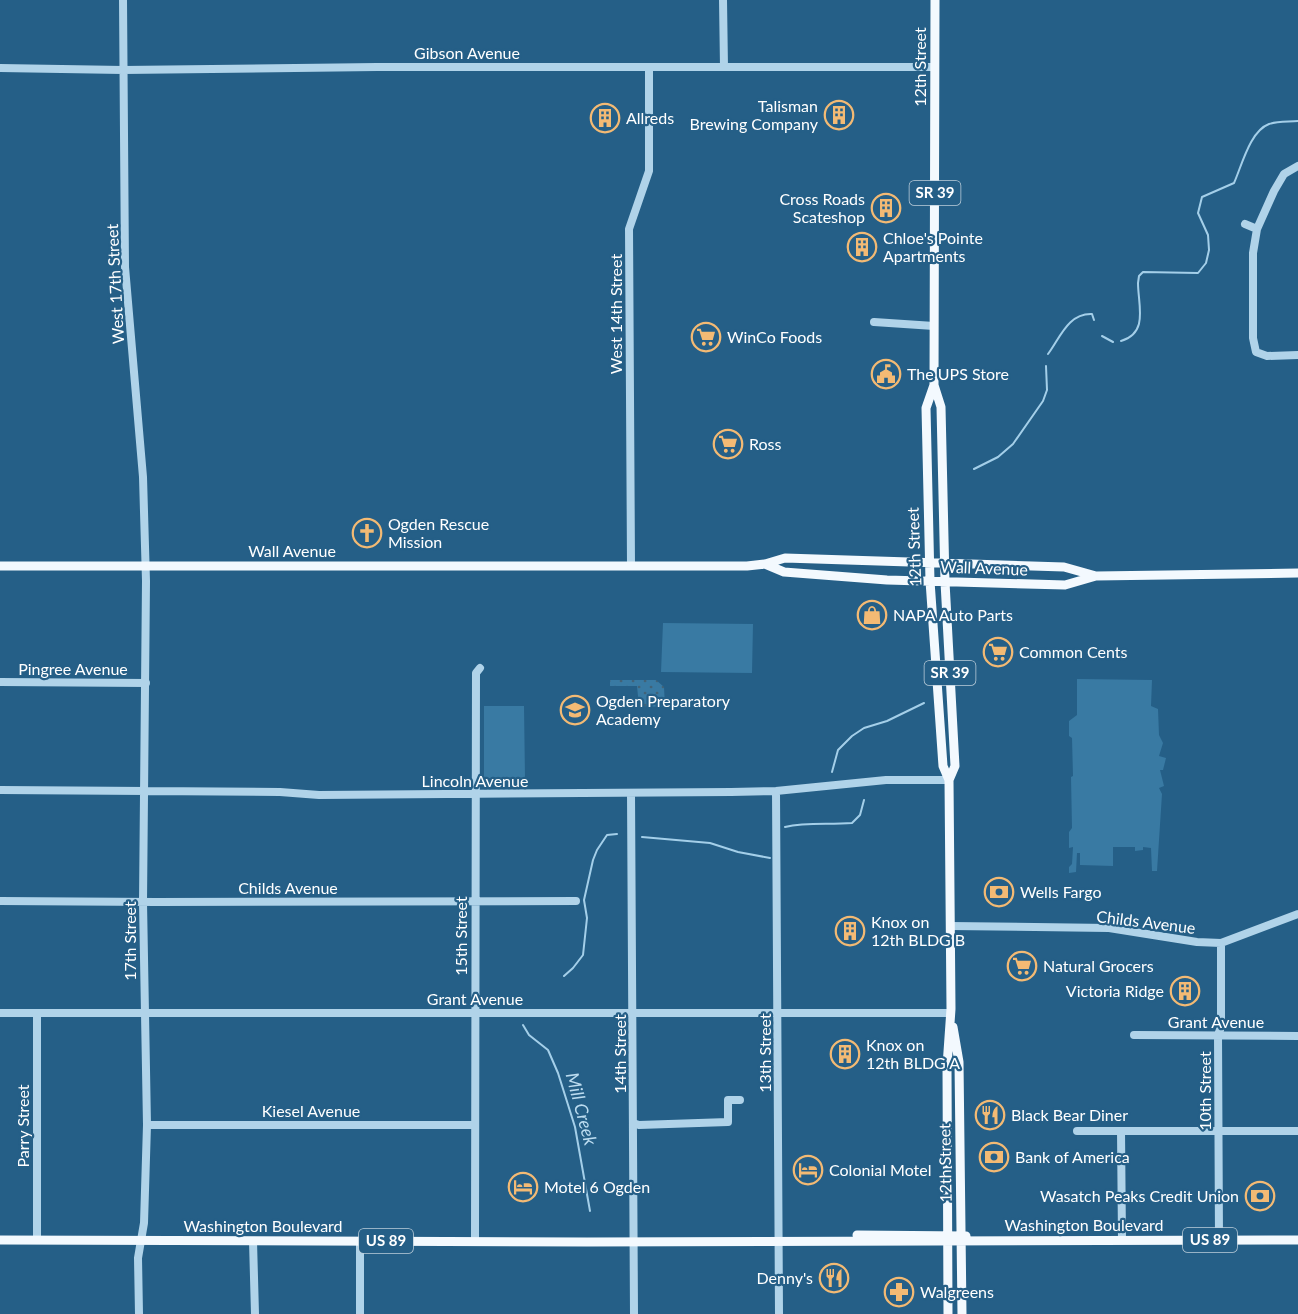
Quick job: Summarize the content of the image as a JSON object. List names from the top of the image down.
{
  "streets": {
    "main road": [
      "12th Street",
      "SR 39",
      "Wall Avenue",
      "Washington Boulevard",
      "US 89"
    ],
    "street": [
      "Gibson Avenue",
      "West 17th Street",
      "West 14th Street",
      "Pingree Avenue",
      "Lincoln Avenue",
      "Childs Avenue",
      "15th Street",
      "17th Street",
      "Grant Avenue",
      "13th Street",
      "14th Street",
      "10th Street",
      "Kiesel Avenue",
      "Parry Street"
    ]
  },
  "crossings": [
    ["Gibson Avenue", "12th Street"],
    ["Gibson Avenue", "West 17th Street"],
    ["Gibson Avenue", "West 14th Street"],
    ["12th Street", "Wall Avenue"],
    ["12th Street", "Lincoln Avenue"],
    ["12th Street", "Childs Avenue"],
    ["12th Street", "Grant Avenue"],
    ["12th Street", "Washington Boulevard"],
    ["West 17th Street", "Wall Avenue"],
    ["West 17th Street", "17th Street"],
    ["West 14th Street", "Wall Avenue"],
    ["Wall Avenue", "17th Street"],
    ["Pingree Avenue", "17th Street"],
    ["Lincoln Avenue", "15th Street"],
    ["Lincoln Avenue", "17th Street"],
    ["Lincoln Avenue", "13th Street"],
    ["Lincoln Avenue", "14th Street"],
    ["Childs Avenue", "15th Street"],
    ["Childs Avenue", "17th Street"],
    ["Childs Avenue", "10th Street"],
    ["15th Street", "Grant Avenue"],
    ["15th Street", "Kiesel Avenue"],
    ["15th Street", "Washington Boulevard"],
    ["17th Street", "Grant Avenue"],
    ["17th Street", "Kiesel Avenue"],
    ["17th Street", "Washington Boulevard"],
    ["Grant Avenue", "13th Street"],
    ["Grant Avenue", "14th Street"],
    ["Grant Avenue", "10th Street"],
    ["Grant Avenue", "Parry Street"],
    ["13th Street", "Washington Boulevard"],
    ["14th Street", "Washington Boulevard"],
    ["10th Street", "Washington Boulevard"],
    ["Parry Street", "Washington Boulevard"]
  ],
  "water": ["Mill Creek"],
  "places": {
    "building": [
      "Talisman Brewing Company",
      "Allreds",
      "Cross Roads Scateshop",
      "Chloe's Pointe Apartments",
      "Knox on 12th BLDG B",
      "Victoria Ridge",
      "Knox on 12th BLDG A"
    ],
    "supermarket": [
      "WinCo Foods",
      "Ross",
      "Common Cents",
      "Natural Grocers"
    ],
    "public building": ["The UPS Store"],
    "church": ["Ogden Rescue Mission"],
    "shop": ["NAPA Auto Parts"],
    "school or university": ["Ogden Preparatory Academy"],
    "bank": ["Wells Fargo", "Bank of America", "Wasatch Peaks Credit Union"],
    "restaurant": ["Black Bear Diner", "Denny's"],
    "hotel": ["Colonial Motel", "Motel 6 Ogden"],
    "pharmacy": ["Walgreens"]
  }
}
